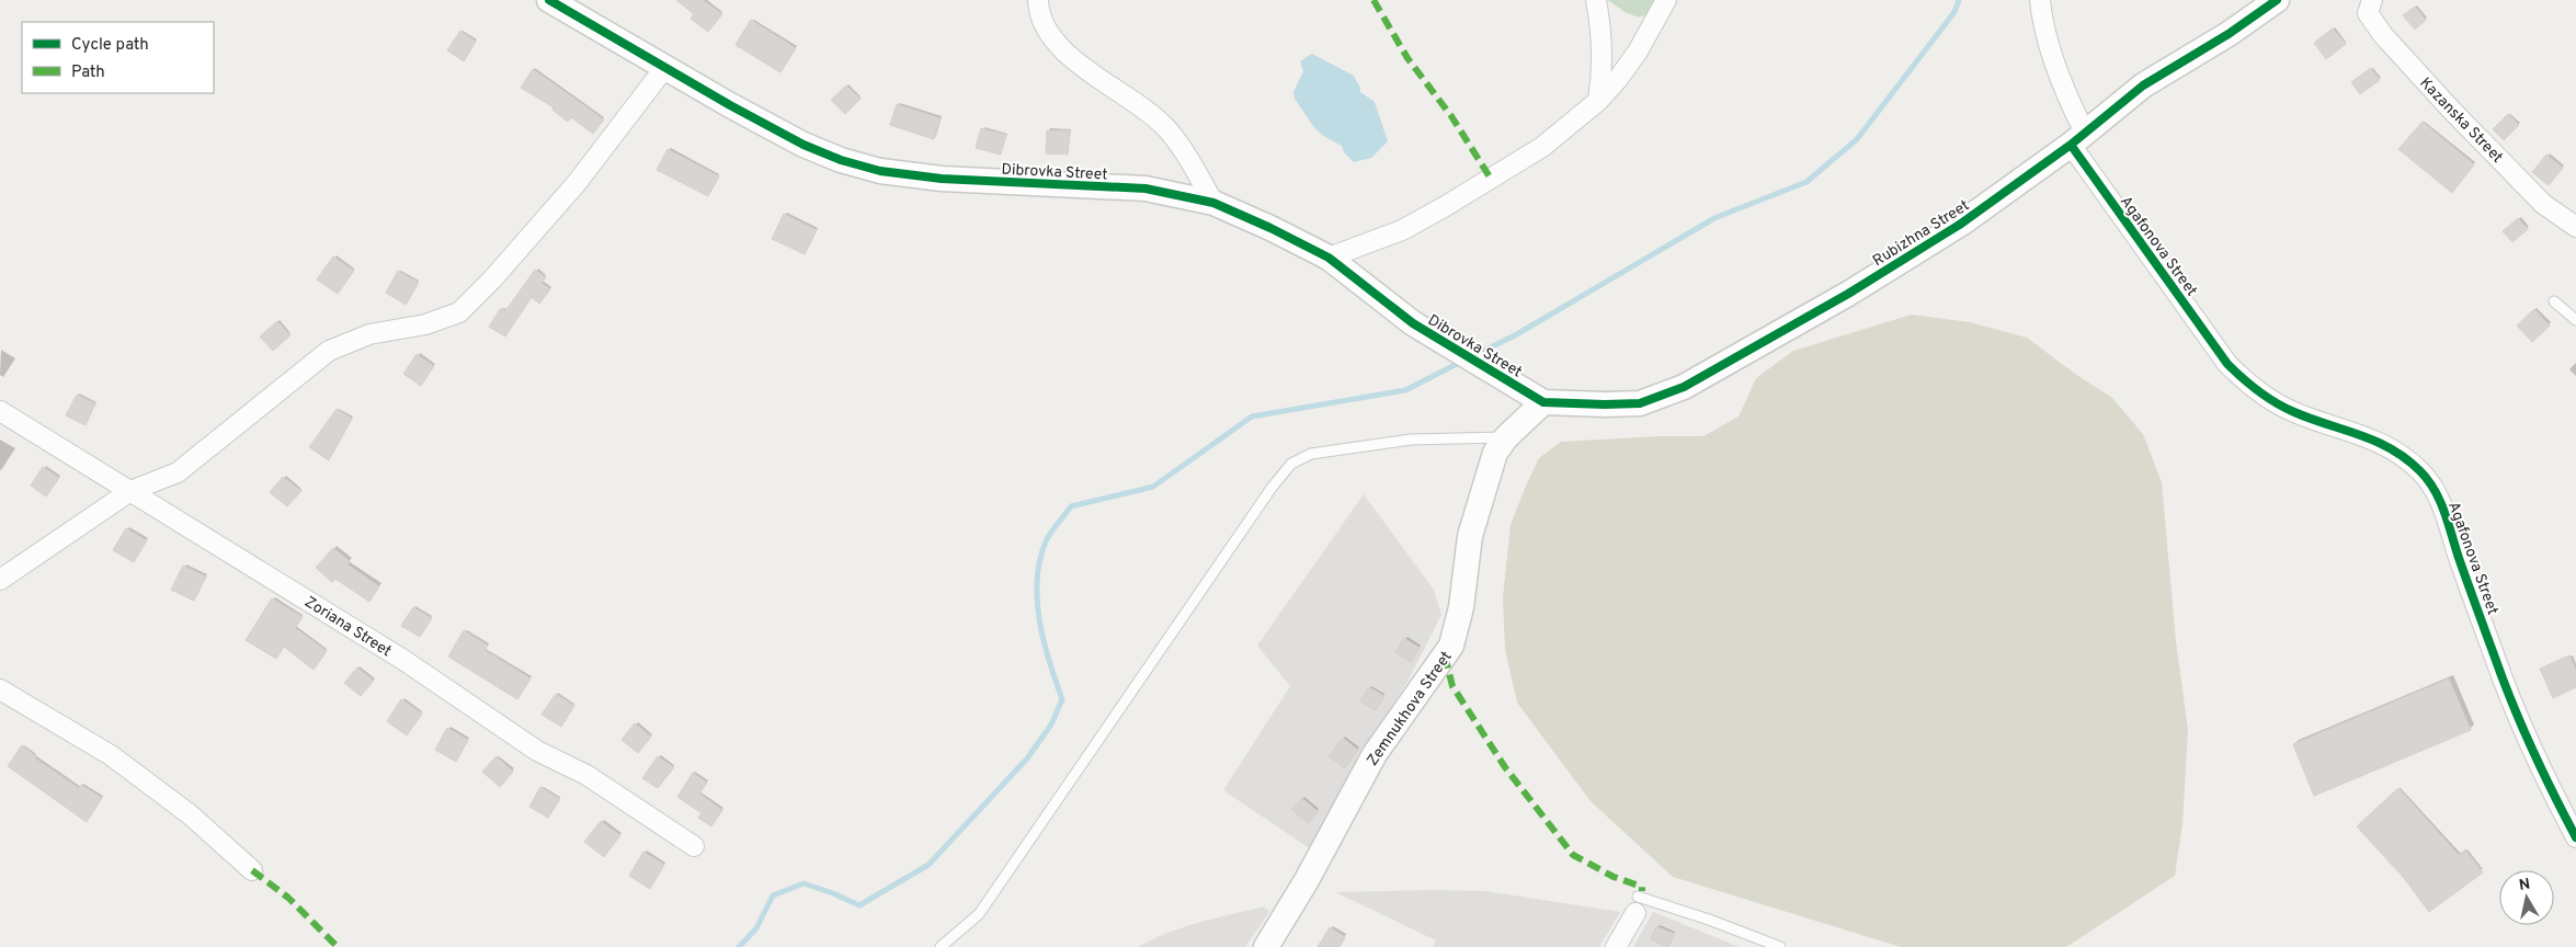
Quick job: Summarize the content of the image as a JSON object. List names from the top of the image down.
{
  "streets": {
    "street": [
      "Kazanska Street",
      "Dibrovka Street",
      "Rubizhna Street",
      "Agafonova Street",
      "Zoriana Street",
      "Zemnukhova Street"
    ]
  },
  "crossings": [
    ["Dibrovka Street", "Rubizhna Street"],
    ["Dibrovka Street", "Zemnukhova Street"],
    ["Rubizhna Street", "Agafonova Street"],
    ["Rubizhna Street", "Zemnukhova Street"]
  ],
  "legend": ["Cycle path", "Path"],
  "north": "top"
}
